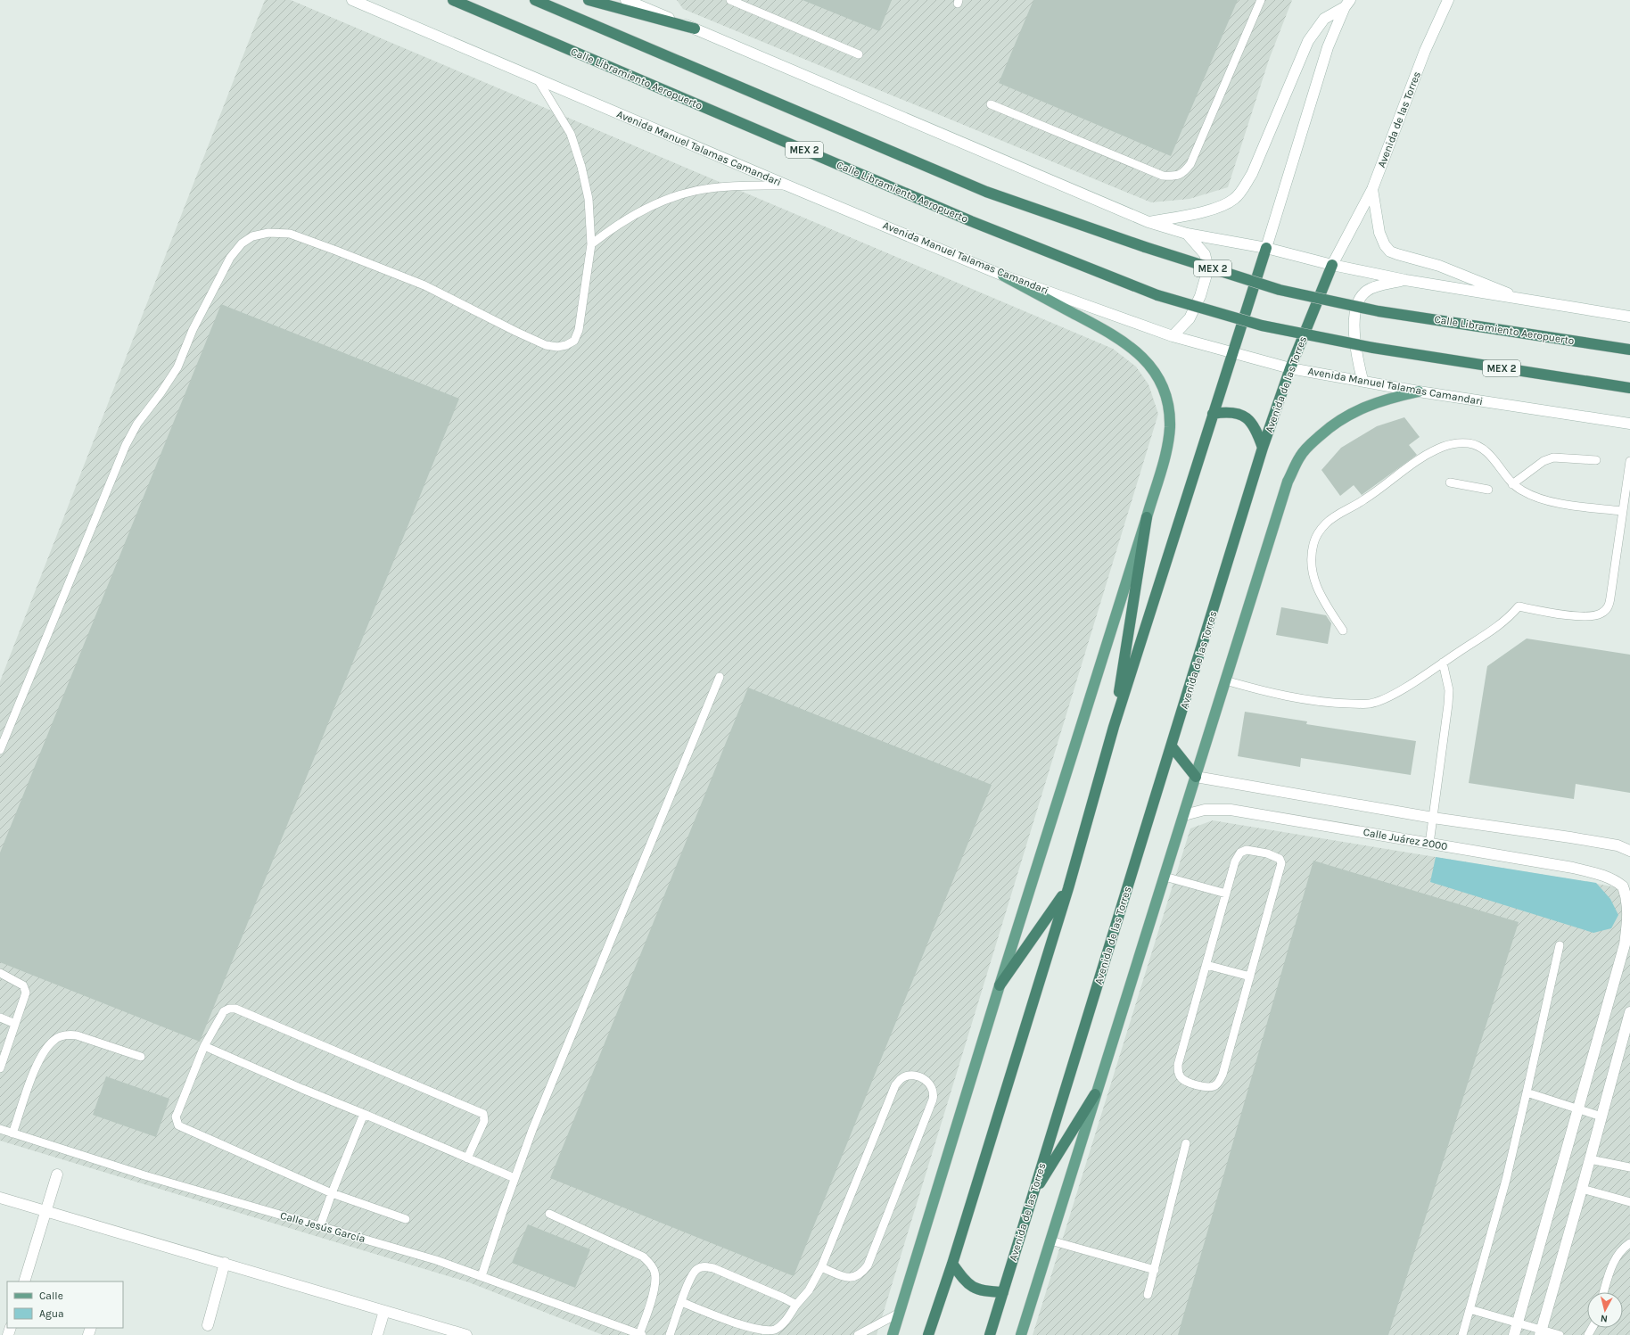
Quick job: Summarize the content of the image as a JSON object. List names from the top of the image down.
{
  "streets": {
    "highway": ["Calle Libramiento Aeropuerto", "Avenida de las Torres", "MEX 2"],
    "main road": ["Avenida Manuel Talamas Camandari", "Calle Juárez 2000"],
    "lane": ["Calle Jesús García"]
  },
  "crossings": [
    ["Avenida de las Torres", "Avenida Manuel Talamas Camandari"]
  ],
  "legend": ["Calle", "Agua"],
  "north": "bottom"
}
